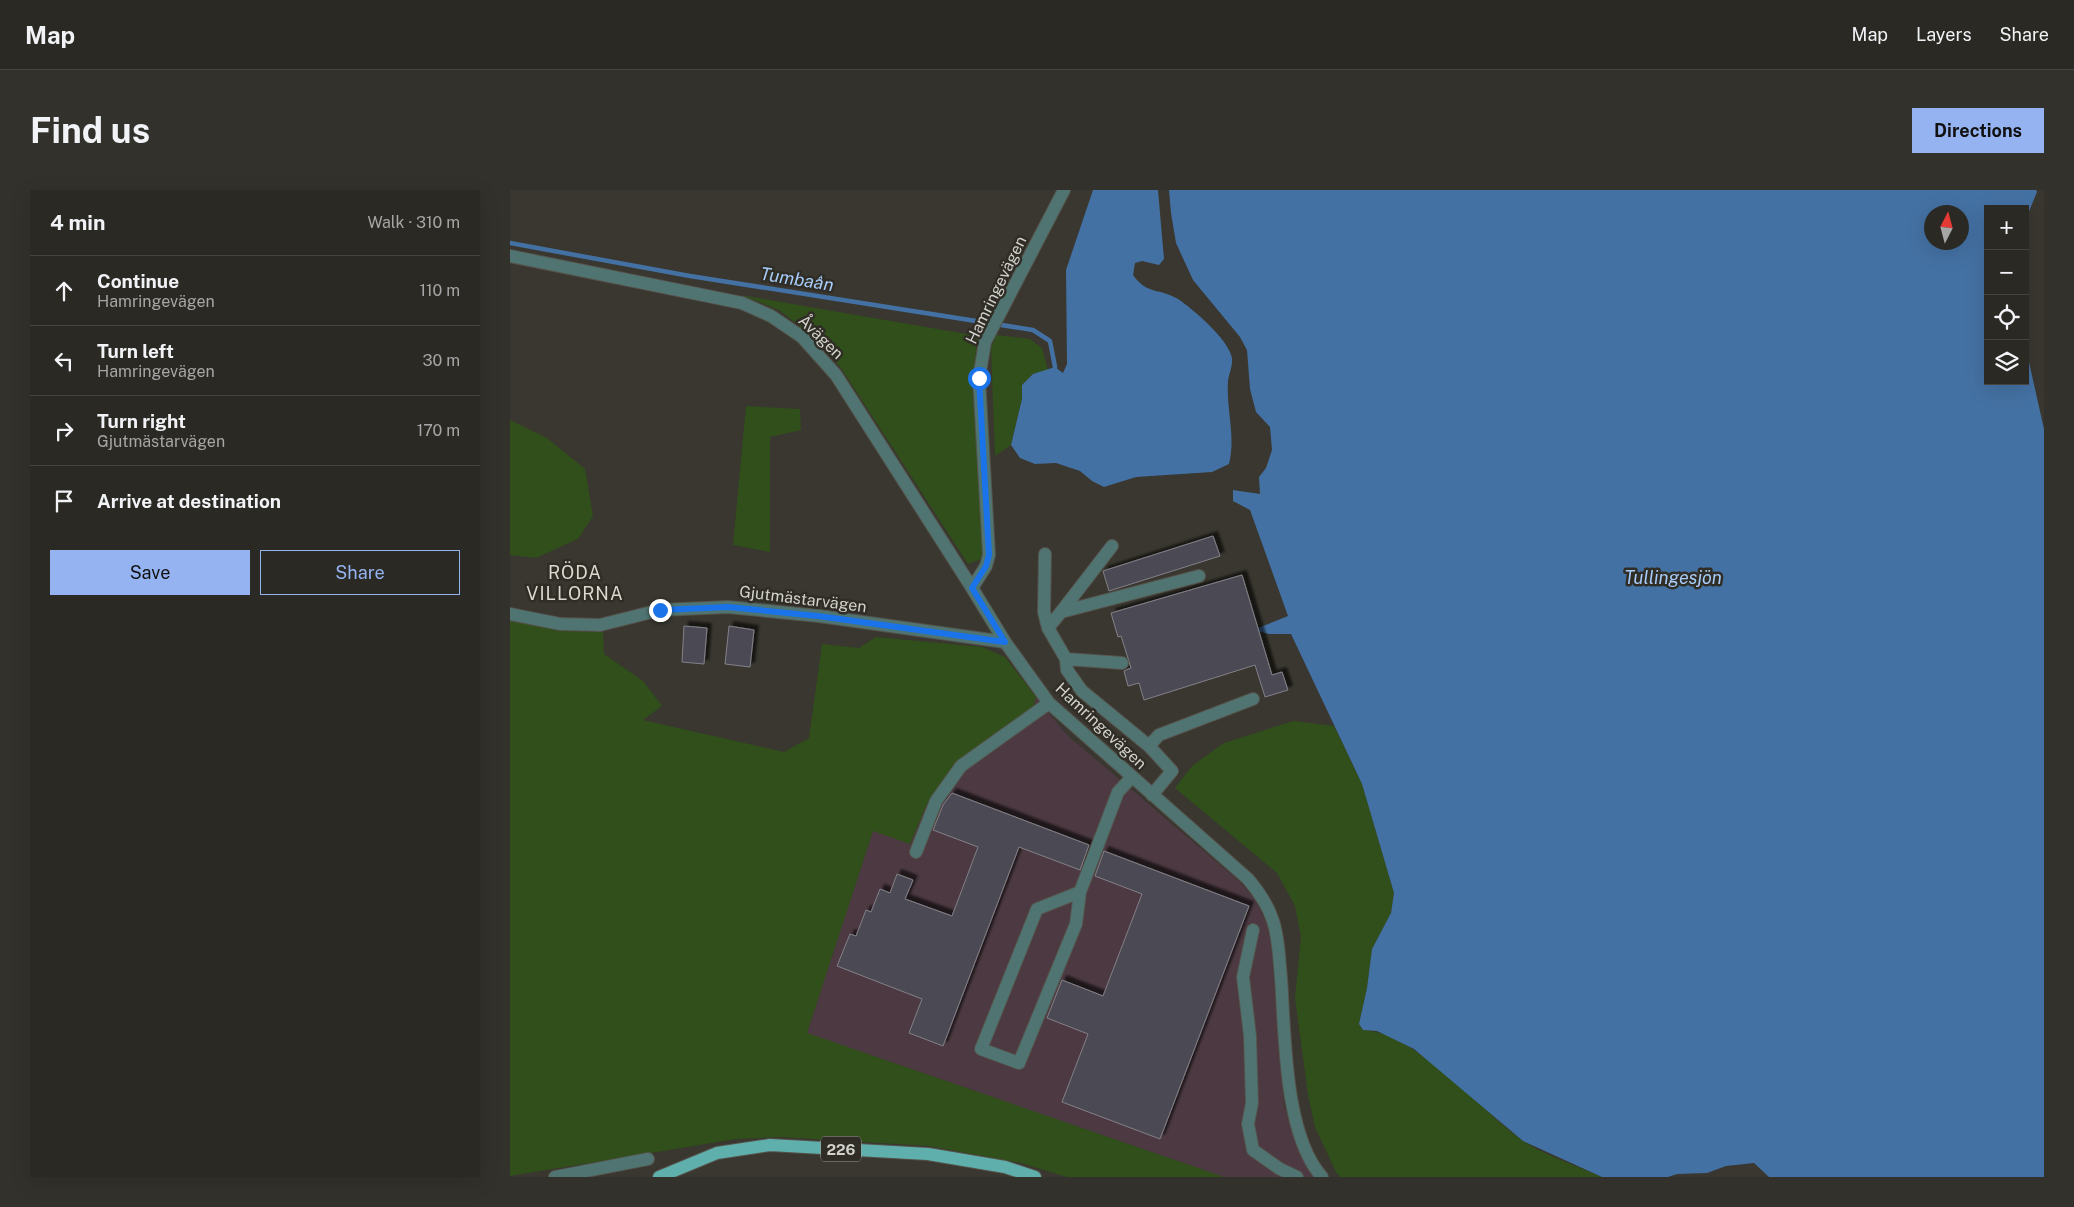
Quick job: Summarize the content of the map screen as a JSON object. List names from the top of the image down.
{
  "streets": {
    "main road": ["226"],
    "street": ["Hamringevägen", "Åvägen", "Gjutmästarvägen"]
  },
  "crossings": [
    ["Hamringevägen", "Åvägen"],
    ["Hamringevägen", "Gjutmästarvägen"]
  ],
  "districts": ["RÖDA VILLORNA"],
  "water": ["Tumbaån", "Tullingesjön"],
  "north": "top",
  "page": {
    "header": "Map",
    "nav": ["Map", "Layers", "Share"],
    "buttons": [
      "Directions",
      ["Save", "Share"]
    ],
    "title": "Find us",
    "heading": ["4 min", "Walk · 310 m"],
    "map_buttons": ["+", "−"],
    "list": [
      ["Continue", "Hamringevägen", "110 m"],
      ["Turn left", "Hamringevägen", "30 m"],
      ["Turn right", "Gjutmästarvägen", "170 m"],
      "Arrive at destination"
    ]
  }
}
